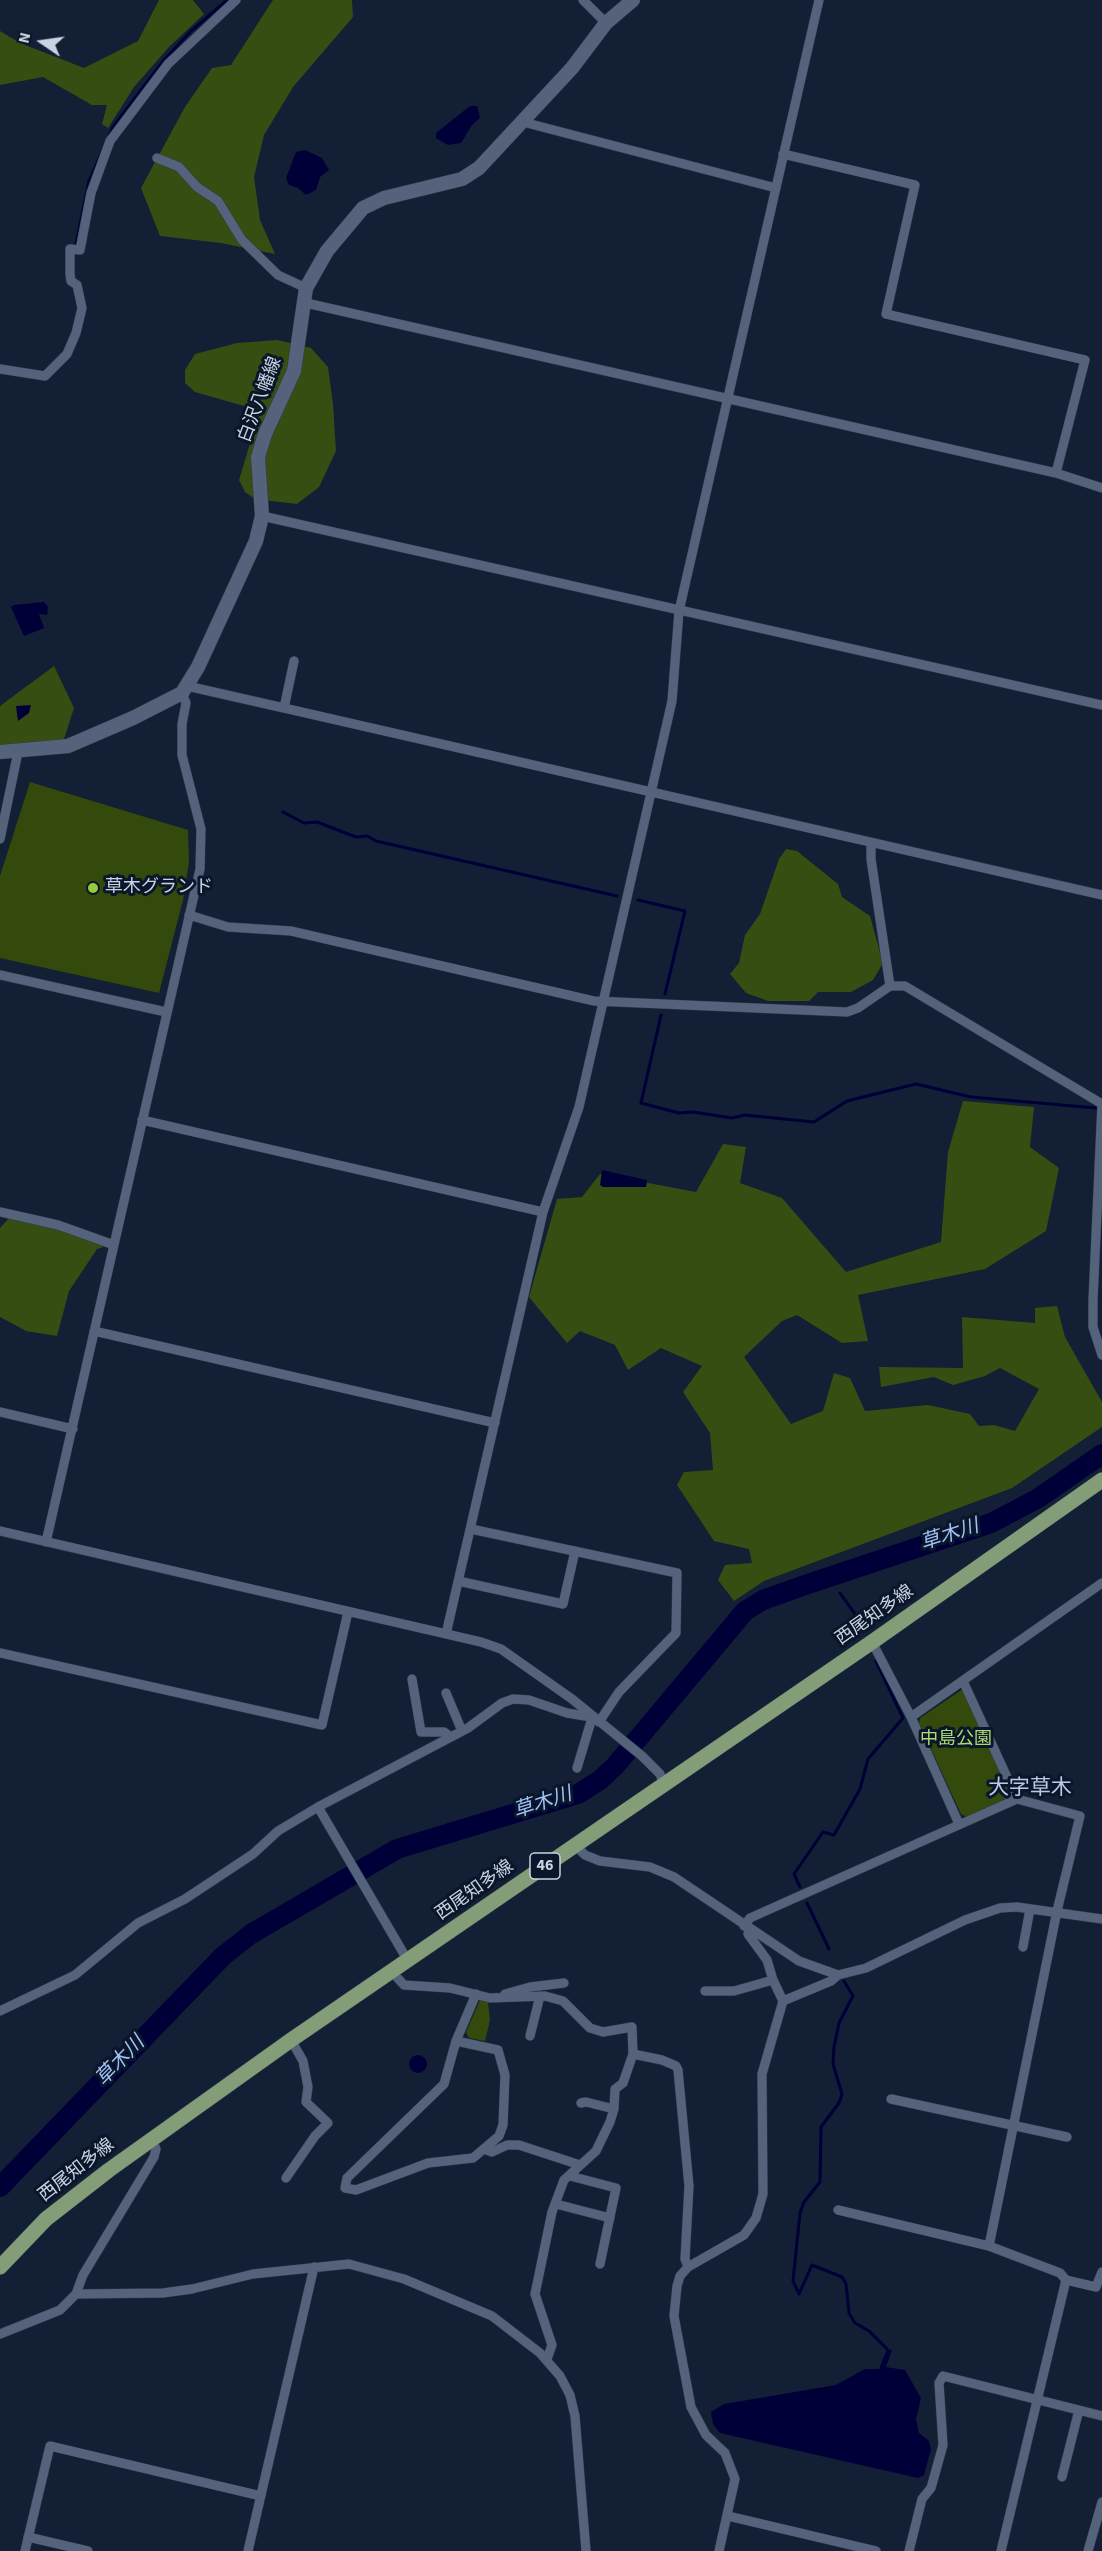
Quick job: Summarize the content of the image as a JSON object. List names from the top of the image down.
{
  "streets": {
    "main road": ["白沢八幡線", "西尾知多線", "46"]
  },
  "districts": ["大字草木"],
  "water": ["草木川"],
  "parks": ["中島公園"],
  "places": ["草木グランド"],
  "north": "left"
}
